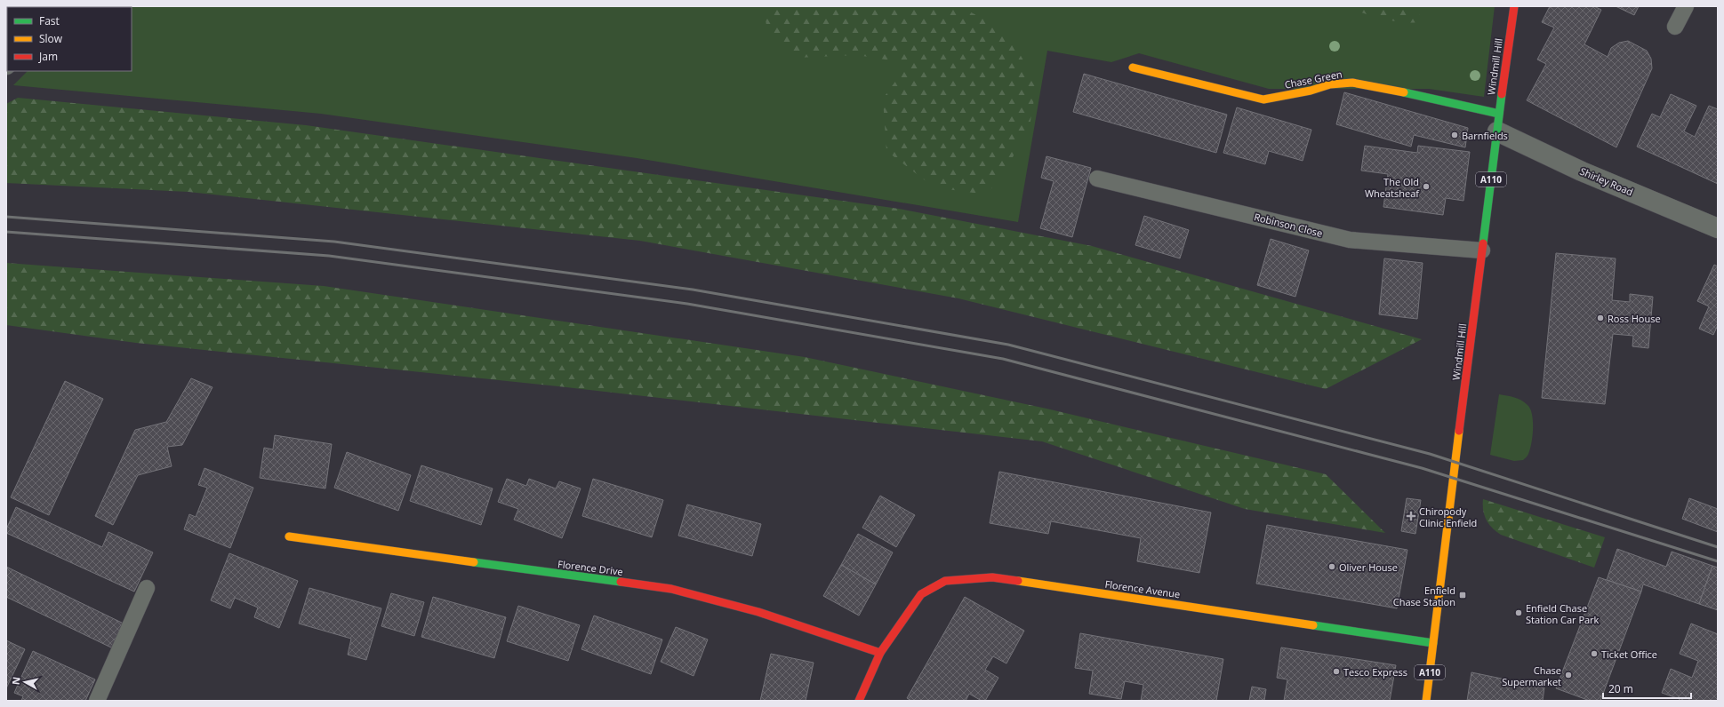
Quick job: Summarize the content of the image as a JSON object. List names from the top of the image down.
{
  "streets": {
    "street": [
      "Windmill Hill",
      "Chase Green",
      "A110",
      "Shirley Road",
      "Florence Drive",
      "Florence Avenue"
    ],
    "lane": ["Robinson Close"]
  },
  "crossings": [
    ["Windmill Hill", "Chase Green"],
    ["Windmill Hill", "Shirley Road"],
    ["Windmill Hill", "Robinson Close"],
    ["Windmill Hill", "Florence Avenue"],
    ["Chase Green", "Shirley Road"],
    ["Florence Drive", "Florence Avenue"]
  ],
  "places": {
    "other": [
      "Barnfields",
      "The Old Wheatsheaf",
      "Ross House",
      "Oliver House",
      "Enfield Chase Station Car Park",
      "Ticket Office",
      "Tesco Express",
      "Chase Supermarket"
    ],
    "health": ["Chiropody Clinic Enfield"],
    "transit": ["Enfield Chase Station"]
  },
  "legend": ["Fast", "Slow", "Jam"],
  "scale_bar": "20 m",
  "north": "left"
}
